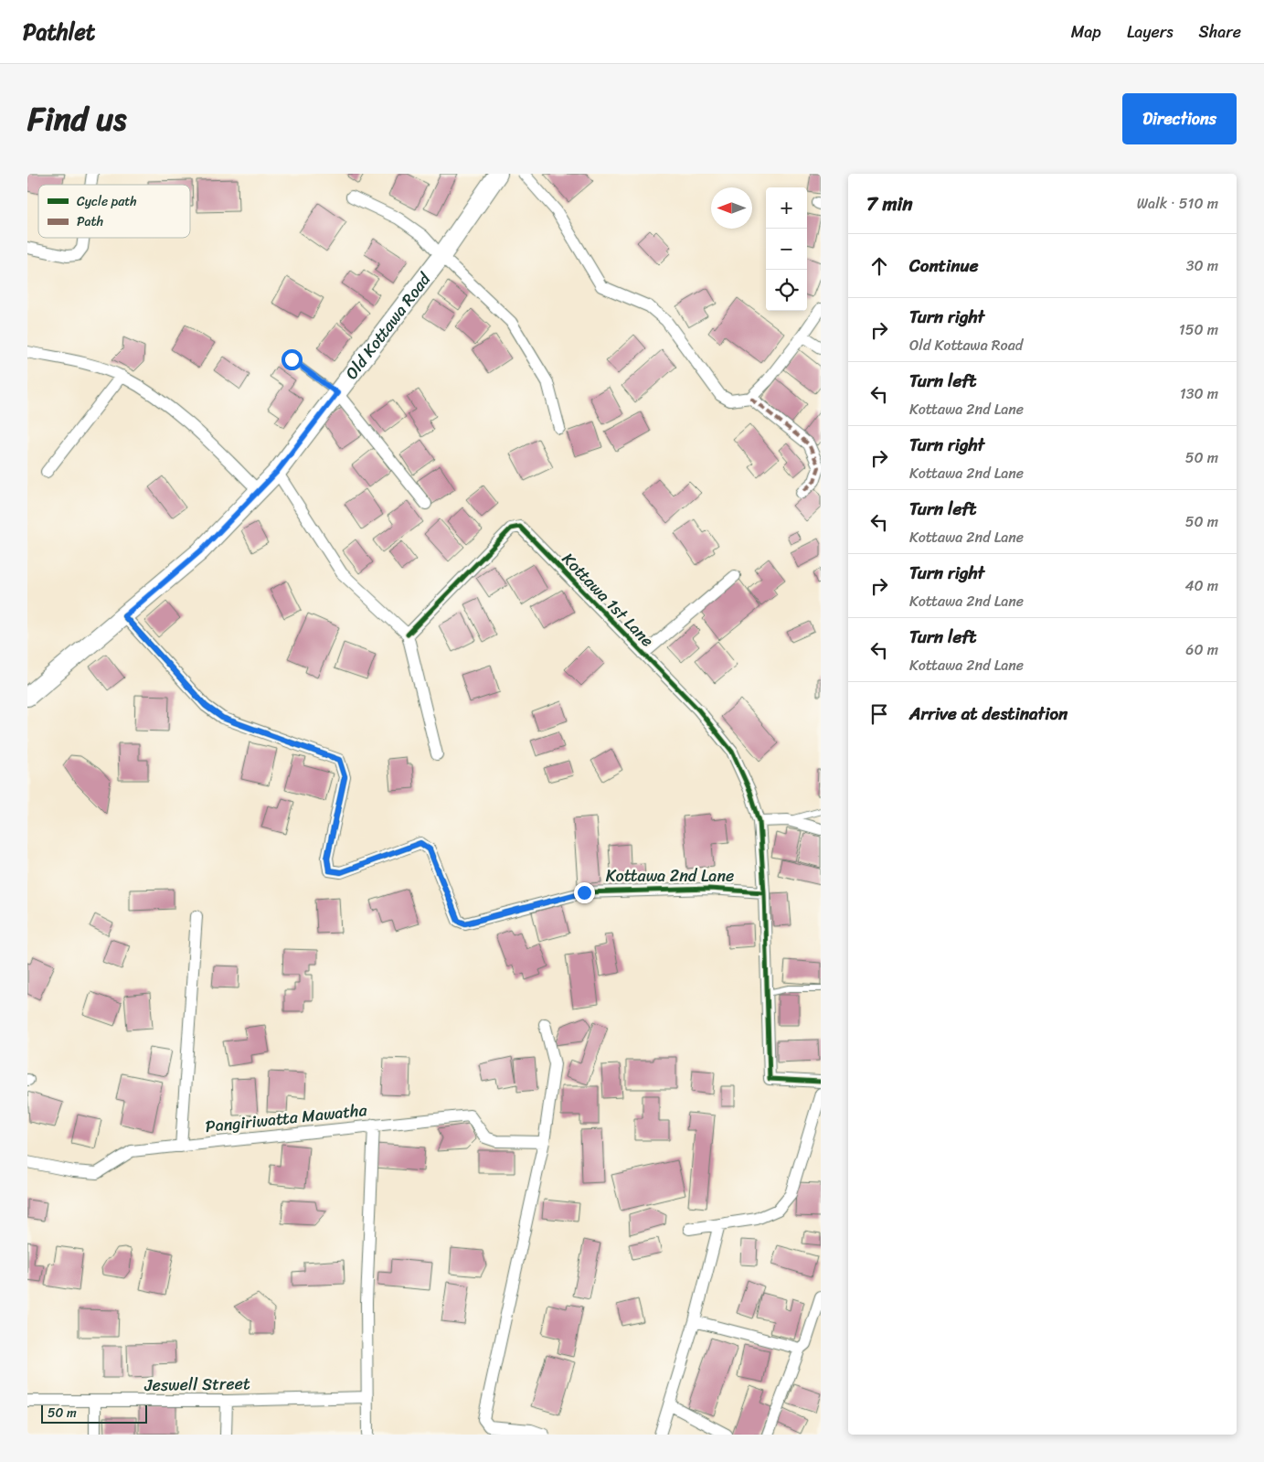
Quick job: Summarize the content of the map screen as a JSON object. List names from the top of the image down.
{
  "streets": {
    "main road": ["Old Kottawa Road"],
    "street": [
      "Kottawa 1st Lane",
      "Kottawa 2nd Lane",
      "Pangiriwatta Mawatha",
      "Jeswell Street"
    ]
  },
  "crossings": [
    ["Old Kottawa Road", "Kottawa 2nd Lane"],
    ["Kottawa 1st Lane", "Kottawa 2nd Lane"]
  ],
  "legend": ["Cycle path", "Path"],
  "scale_bar": "50 m",
  "north": "left",
  "page": {
    "header": "Pathlet",
    "nav": ["Map", "Layers", "Share"],
    "title": "Find us",
    "buttons": "Directions",
    "heading": ["7 min", "Walk · 510 m"],
    "map_buttons": ["+", "−"],
    "list": [
      ["Continue", "30 m"],
      ["Turn right", "Old Kottawa Road", "150 m"],
      ["Turn left", "Kottawa 2nd Lane", "130 m"],
      ["Turn right", "Kottawa 2nd Lane", "50 m"],
      ["Turn left", "Kottawa 2nd Lane", "50 m"],
      ["Turn right", "Kottawa 2nd Lane", "40 m"],
      ["Turn left", "Kottawa 2nd Lane", "60 m"],
      "Arrive at destination"
    ],
    "scale": "50 m"
  }
}
